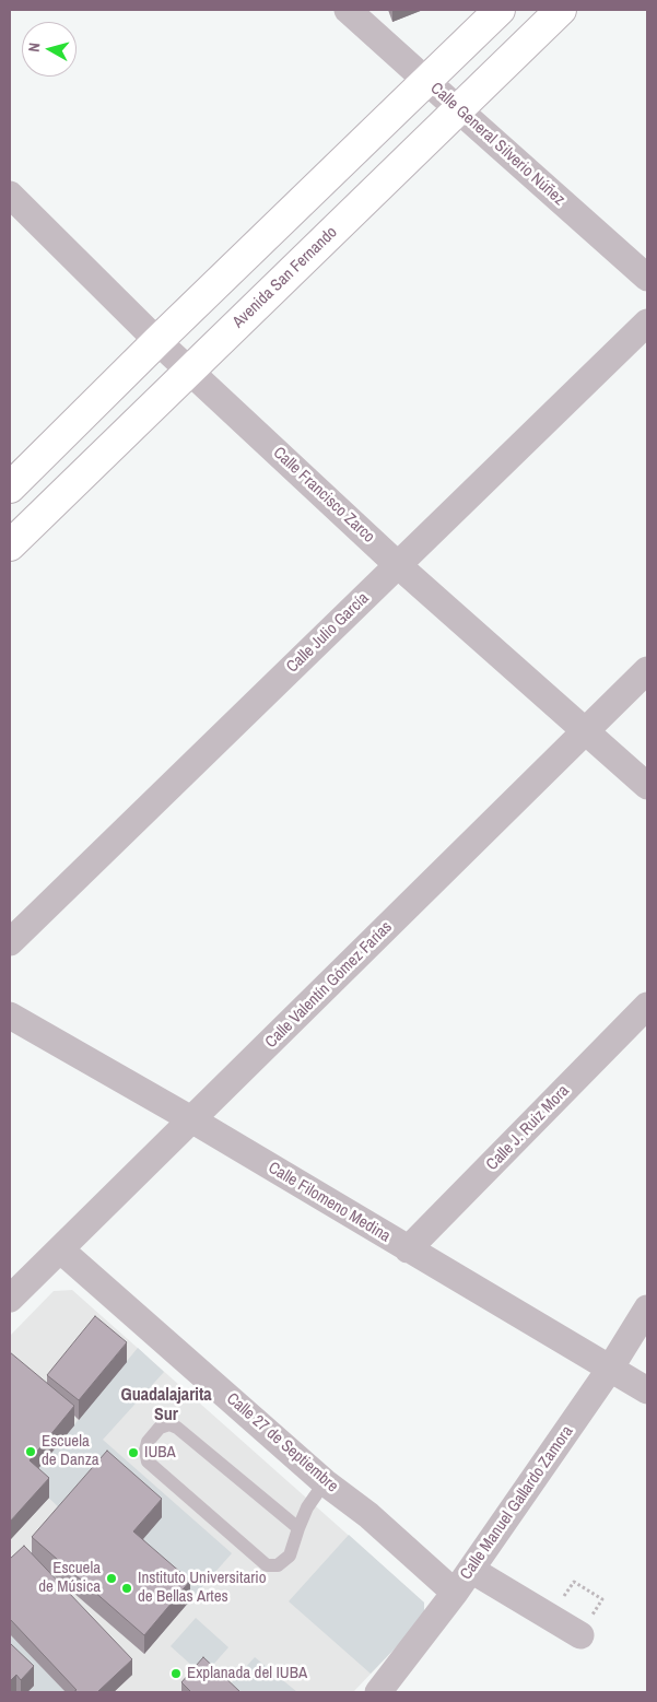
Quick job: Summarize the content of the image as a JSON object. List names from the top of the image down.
{
  "streets": {
    "main road": ["Avenida San Fernando"],
    "street": [
      "Calle General Silverio Núñez",
      "Calle Francisco Zarco",
      "Calle Julio García",
      "Calle Valentín Gómez Farías",
      "Calle J. Ruiz Mora",
      "Calle Filomeno Medina",
      "Calle 27 de Septiembre",
      "Calle Manuel Gallardo Zamora"
    ]
  },
  "crossings": [
    ["Calle General Silverio Núñez", "Avenida San Fernando"],
    ["Avenida San Fernando", "Calle Francisco Zarco"],
    ["Calle Francisco Zarco", "Calle Julio García"],
    ["Calle Francisco Zarco", "Calle Valentín Gómez Farías"],
    ["Calle Valentín Gómez Farías", "Calle Filomeno Medina"],
    ["Calle Valentín Gómez Farías", "Calle 27 de Septiembre"],
    ["Calle J. Ruiz Mora", "Calle Filomeno Medina"],
    ["Calle Filomeno Medina", "Calle Manuel Gallardo Zamora"],
    ["Calle 27 de Septiembre", "Calle Manuel Gallardo Zamora"]
  ],
  "districts": ["Guadalajarita Sur"],
  "places": [
    "Escuela de Danza",
    "IUBA",
    "Escuela de Música",
    "Instituto Universitario de Bellas Artes",
    "Explanada del IUBA"
  ],
  "north": "left"
}
